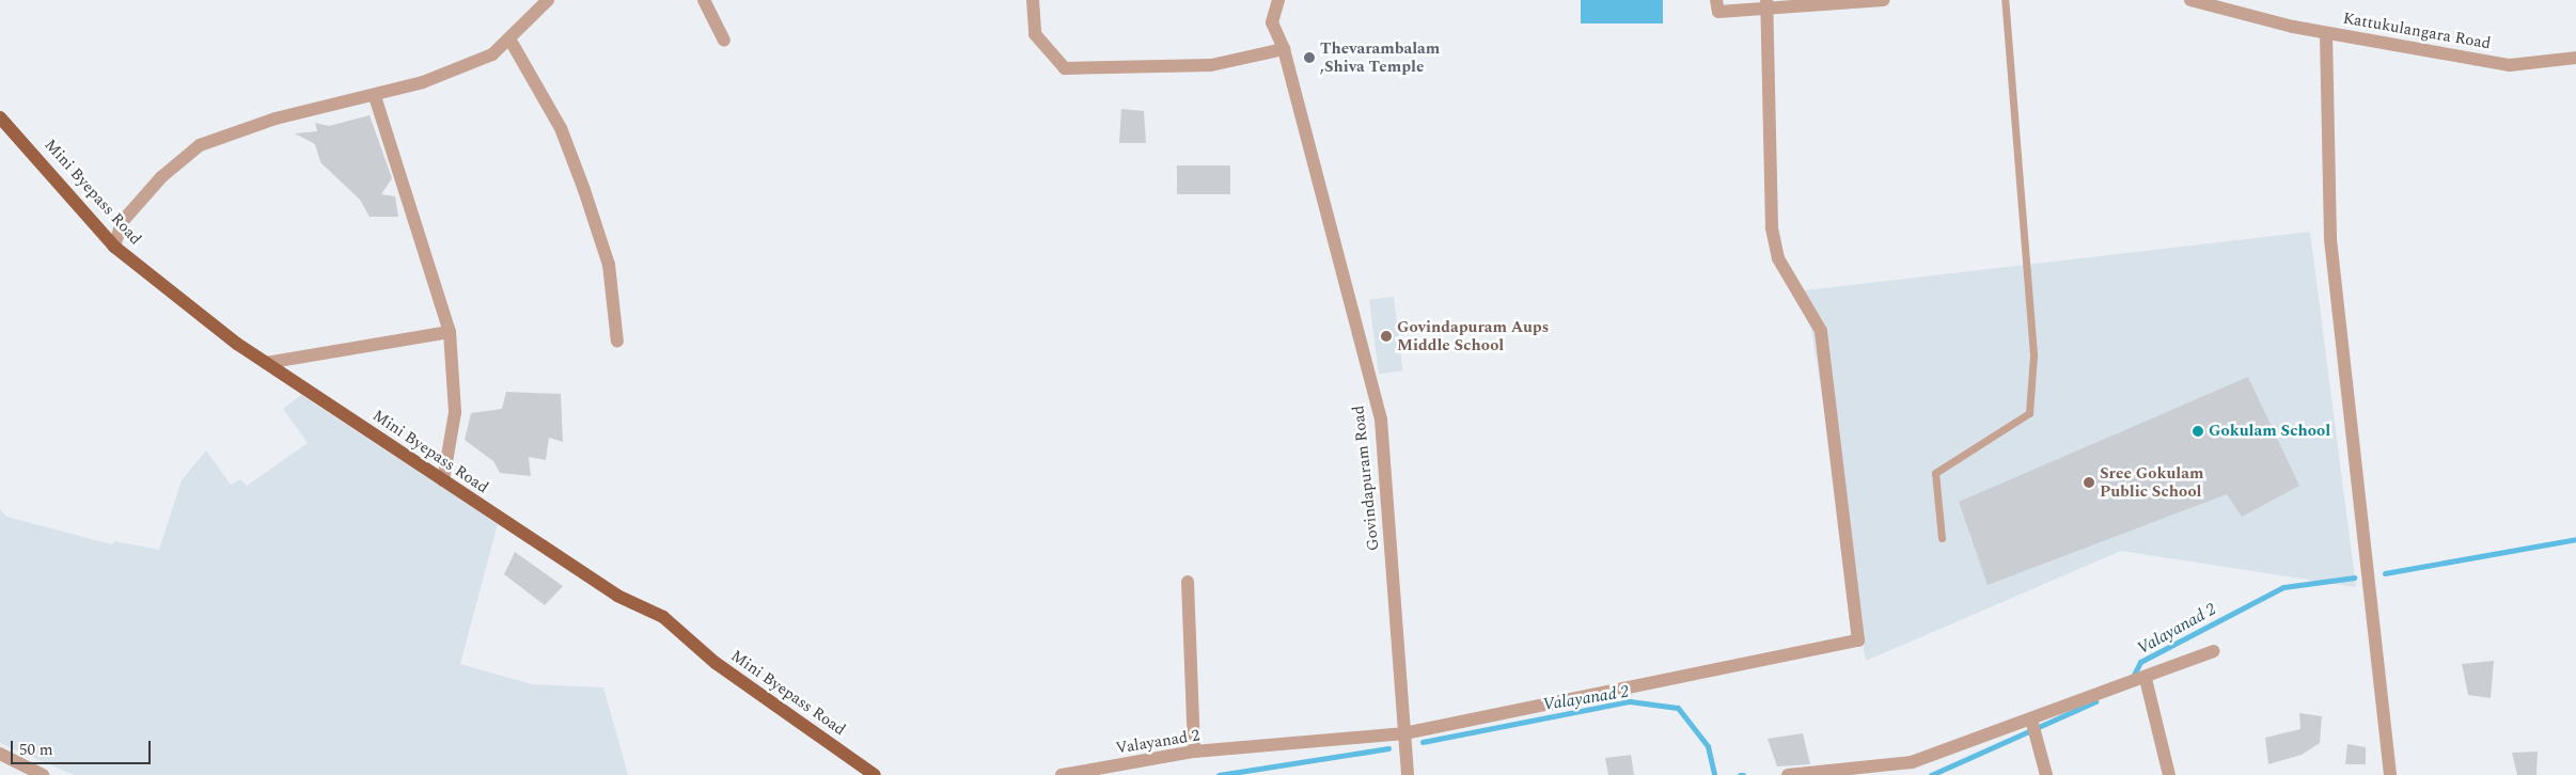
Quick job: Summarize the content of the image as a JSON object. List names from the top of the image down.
{
  "streets": {
    "main road": ["Mini Byepass Road"],
    "street": ["Kattukulangara Road", "Govindapuram Road", "Valayanad 2"]
  },
  "crossings": [
    ["Govindapuram Road", "Valayanad 2"]
  ],
  "water": ["Valayanad 2"],
  "places": [
    "Thevarambalam ,Shiva Temple",
    "Govindapuram Aups Middle School",
    "Gokulam School",
    "Sree Gokulam Public School"
  ],
  "scale_bar": "50 m"
}
